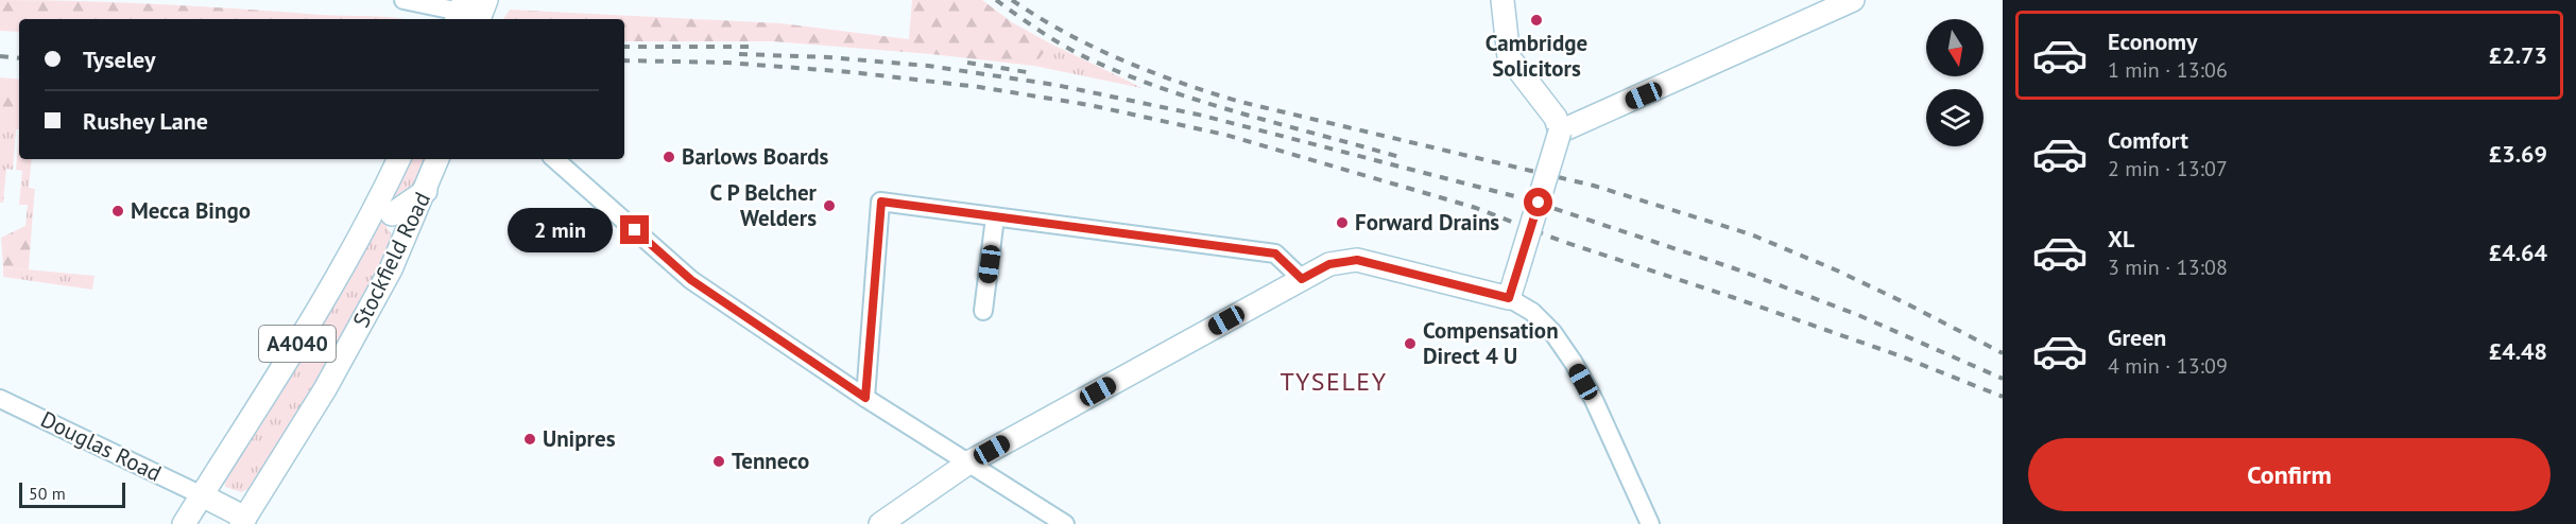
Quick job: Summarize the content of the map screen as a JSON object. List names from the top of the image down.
{
  "streets": {
    "main road": ["Stockfield Road", "A4040"],
    "street": ["Douglas Road"]
  },
  "crossings": [
    ["Stockfield Road", "Douglas Road"]
  ],
  "districts": ["TYSELEY"],
  "places": [
    "Cambridge Solicitors",
    "Barlows Boards",
    "C P Belcher Welders",
    "Mecca Bingo",
    "Forward Drains",
    "Compensation Direct 4 U",
    "Unipres",
    "Tenneco"
  ],
  "scale_bar": "50 m",
  "north": "bottom",
  "page": {
    "list": [
      {
        "name": "Economy",
        "note": "1 min · 13:06",
        "value": "£2.73"
      },
      {
        "name": "Comfort",
        "note": "2 min · 13:07",
        "value": "£3.69"
      },
      {
        "name": "XL",
        "note": "3 min · 13:08",
        "value": "£4.64"
      },
      {
        "name": "Green",
        "note": "4 min · 13:09",
        "value": "£4.48"
      }
    ],
    "banner": ["Tyseley", "Rushey Lane"],
    "bubble": "2 min",
    "buttons": "Confirm",
    "scale": "50 m"
  }
}
